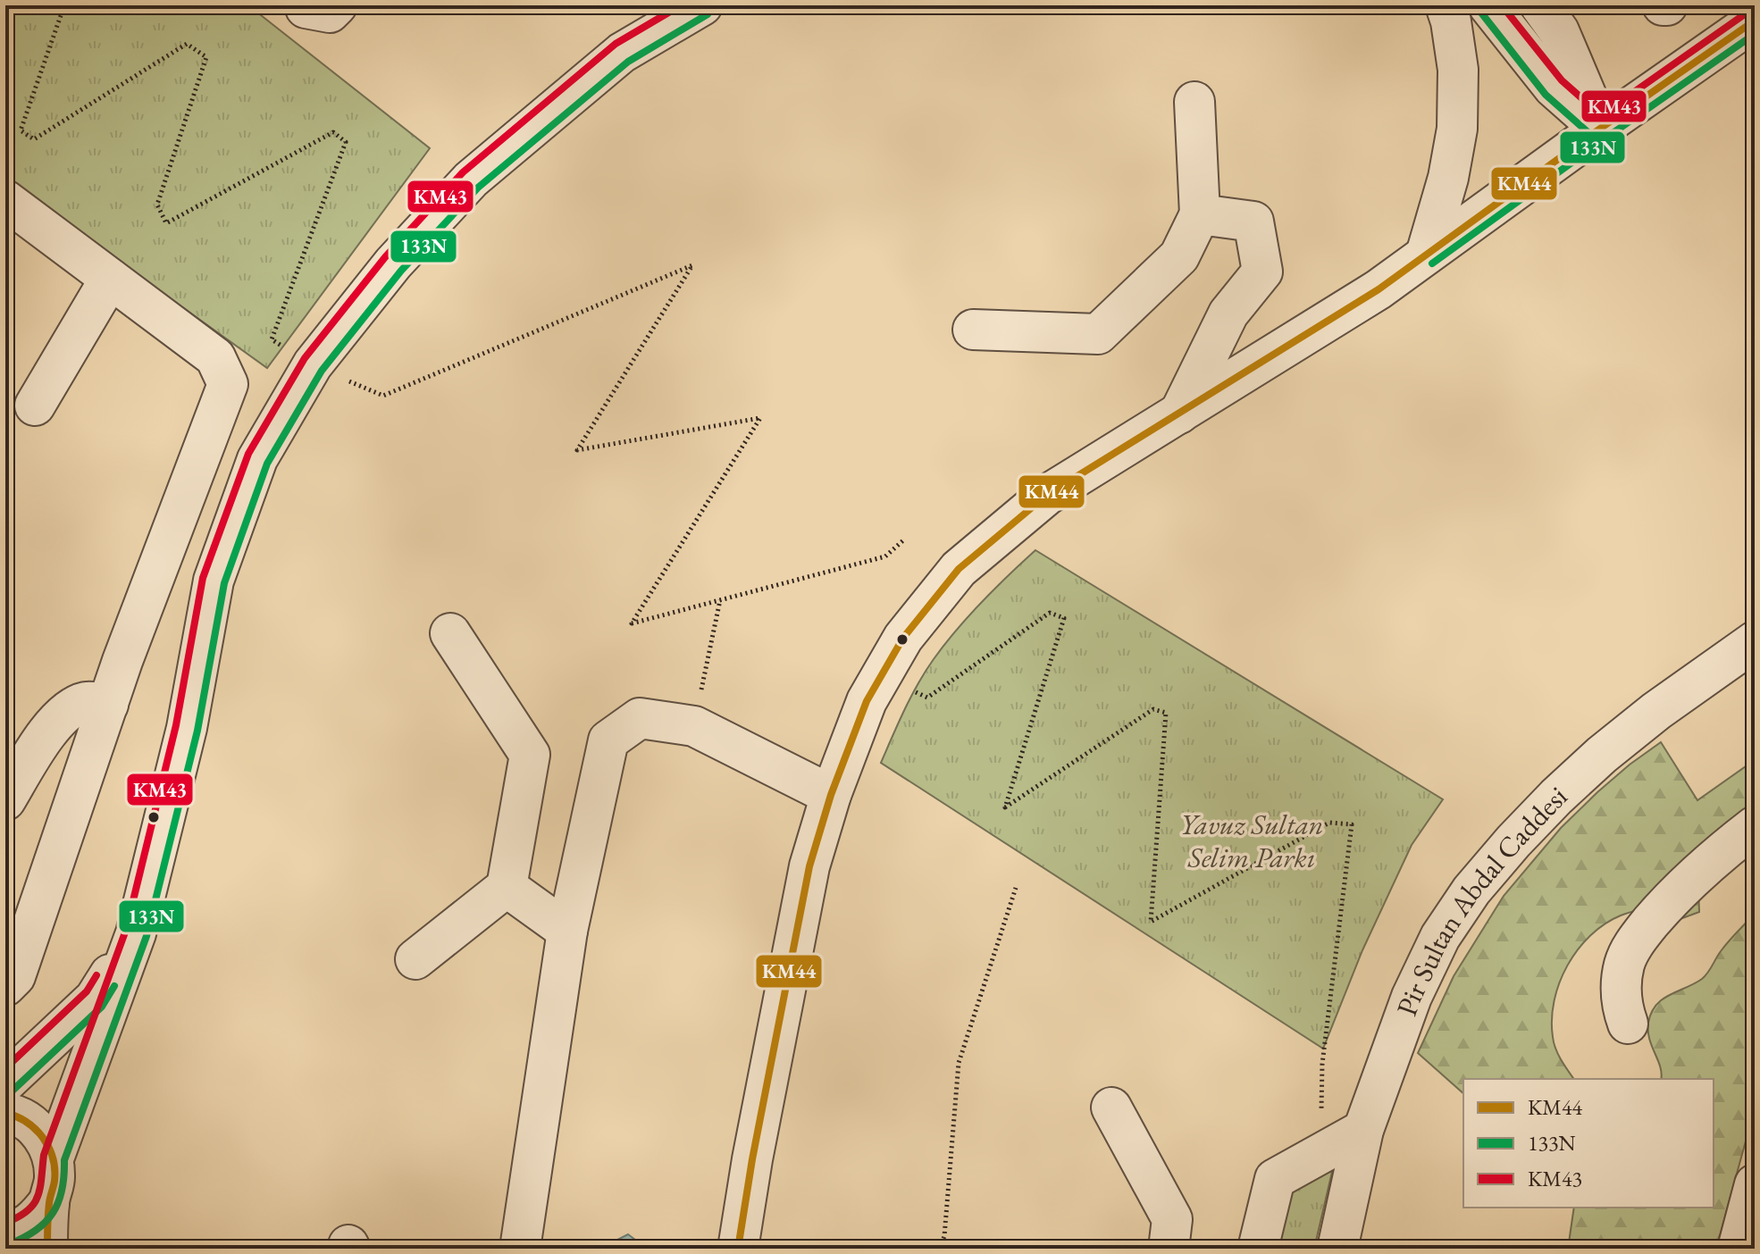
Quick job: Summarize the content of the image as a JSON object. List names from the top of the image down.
{
  "streets": {
    "street": ["Pir Sultan Abdal Caddesi"]
  },
  "parks": ["Yavuz Sultan Selim Parkı"],
  "lines": ["transit line KM43", "transit line 133N", "transit line KM44"],
  "legend": ["KM44", "133N", "KM43"]
}
